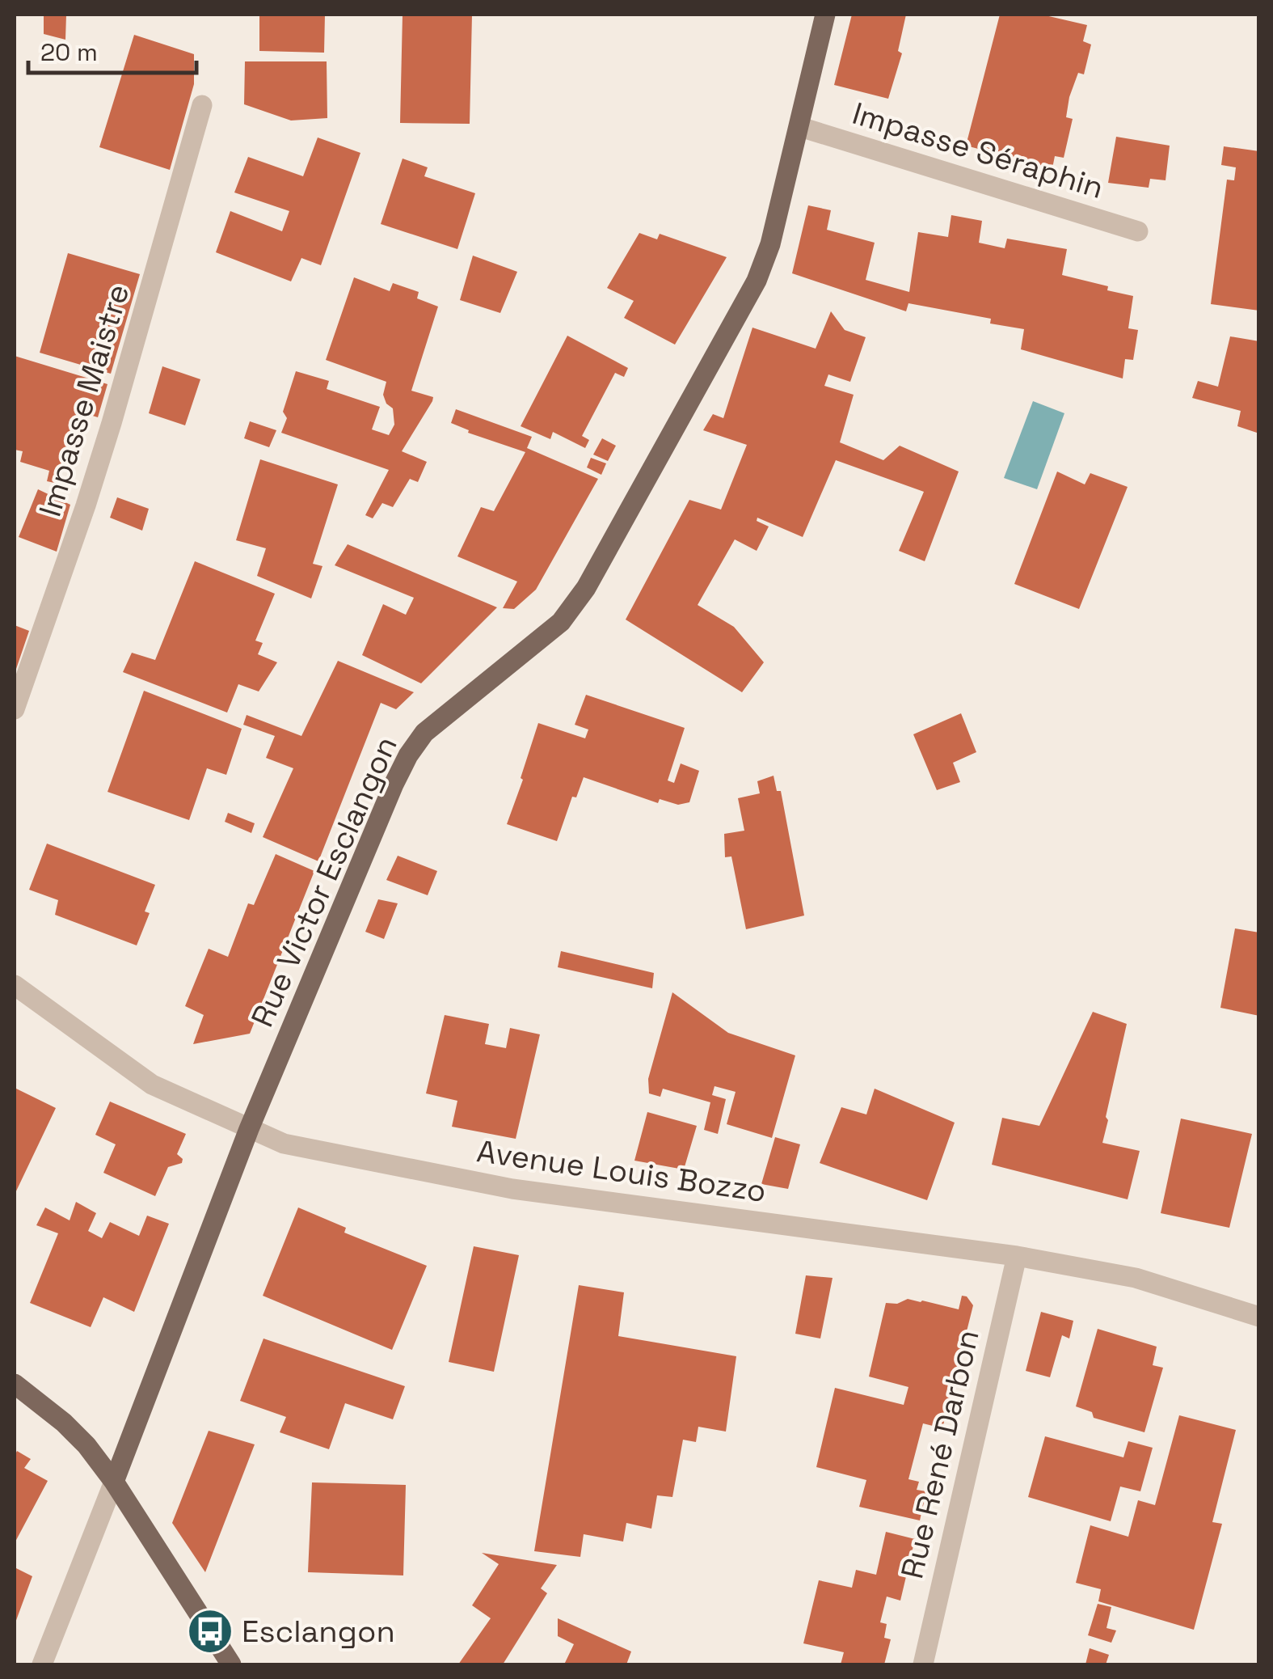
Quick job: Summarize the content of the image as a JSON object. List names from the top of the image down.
{
  "streets": {
    "main road": ["Rue Victor Esclangon"],
    "street": [
      "Impasse Séraphin",
      "Impasse Maistre",
      "Avenue Louis Bozzo",
      "Rue René Darbon"
    ]
  },
  "crossings": [
    ["Impasse Séraphin", "Rue Victor Esclangon"],
    ["Rue Victor Esclangon", "Avenue Louis Bozzo"],
    ["Avenue Louis Bozzo", "Rue René Darbon"]
  ],
  "places": {
    "bus stop": ["Esclangon"]
  },
  "scale_bar": "20 m"
}
